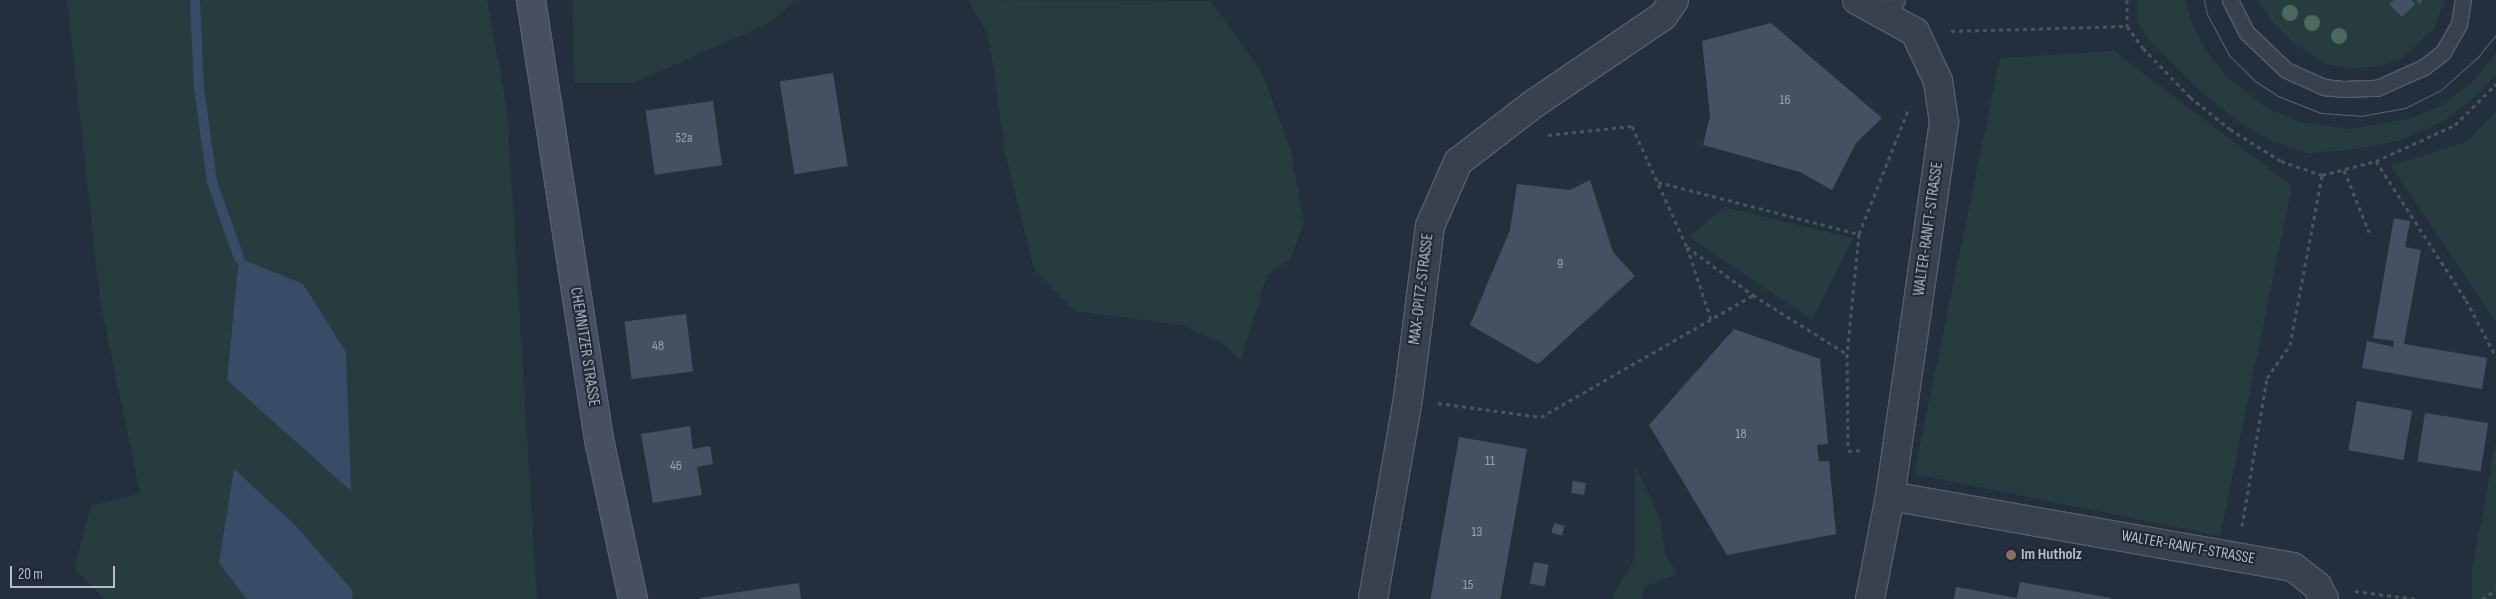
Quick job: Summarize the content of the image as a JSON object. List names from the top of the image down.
{
  "streets": {
    "main road": ["CHEMNITZER STRASSE"],
    "street": ["WALTER-RANFT-STRASSE", "MAX-OPITZ-STRASSE"]
  },
  "places": ["Im Hutholz"],
  "house_numbers": [
    "16",
    "52a",
    "9",
    "48",
    "18",
    "11",
    "46",
    "13",
    "15"
  ],
  "scale_bar": "20 m"
}
